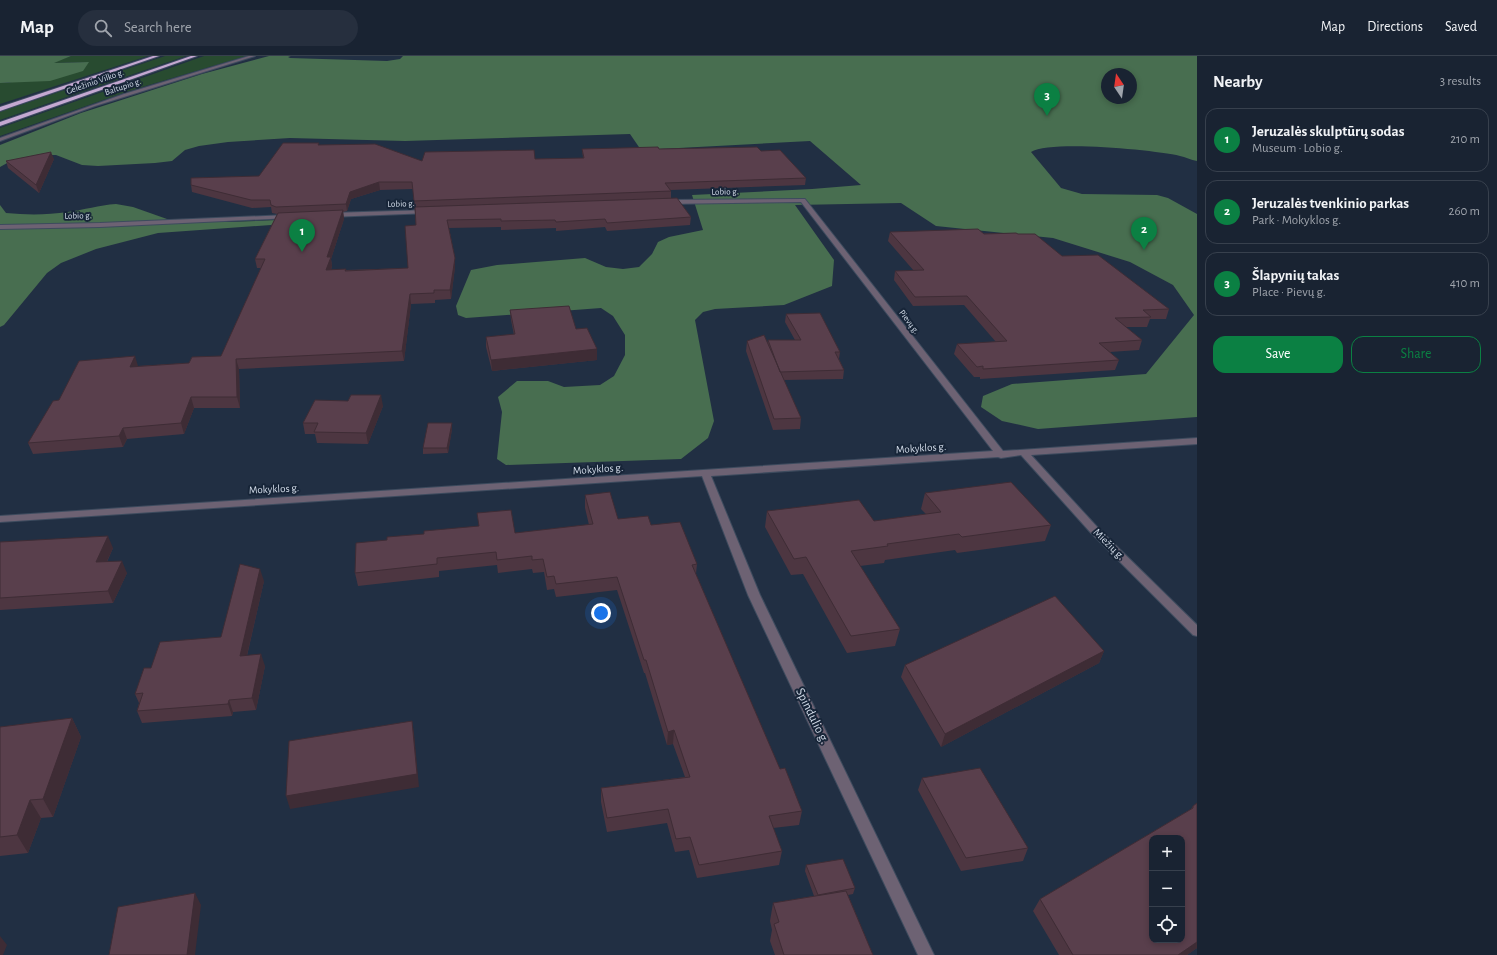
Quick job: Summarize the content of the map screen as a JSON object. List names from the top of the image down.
{
  "streets": {
    "highway": ["Geležinio Vilko g."],
    "street": [
      "Baltupio g.",
      "Lobio g.",
      "Pievų g.",
      "Mokyklos g.",
      "Miežių g.",
      "Spindulio g."
    ]
  },
  "crossings": [
    ["Lobio g.", "Pievų g."],
    ["Pievų g.", "Mokyklos g."],
    ["Mokyklos g.", "Miežių g."],
    ["Mokyklos g.", "Spindulio g."]
  ],
  "north": "top",
  "page": {
    "header": "Map",
    "search": "Search here",
    "nav": ["Map", "Directions", "Saved"],
    "heading": ["Nearby", "3 results"],
    "pins": ["3", "2", "1"],
    "list": [
      {
        "mark": "1",
        "name": "Jeruzalės skulptūrų sodas",
        "note": "Museum · Lobio g.",
        "value": "210 m"
      },
      {
        "mark": "2",
        "name": "Jeruzalės tvenkinio parkas",
        "note": "Park · Mokyklos g.",
        "value": "260 m"
      },
      {
        "mark": "3",
        "name": "Šlapynių takas",
        "note": "Place · Pievų g.",
        "value": "410 m"
      }
    ],
    "buttons": ["Save", "Share"],
    "map_buttons": ["+", "−"]
  }
}
